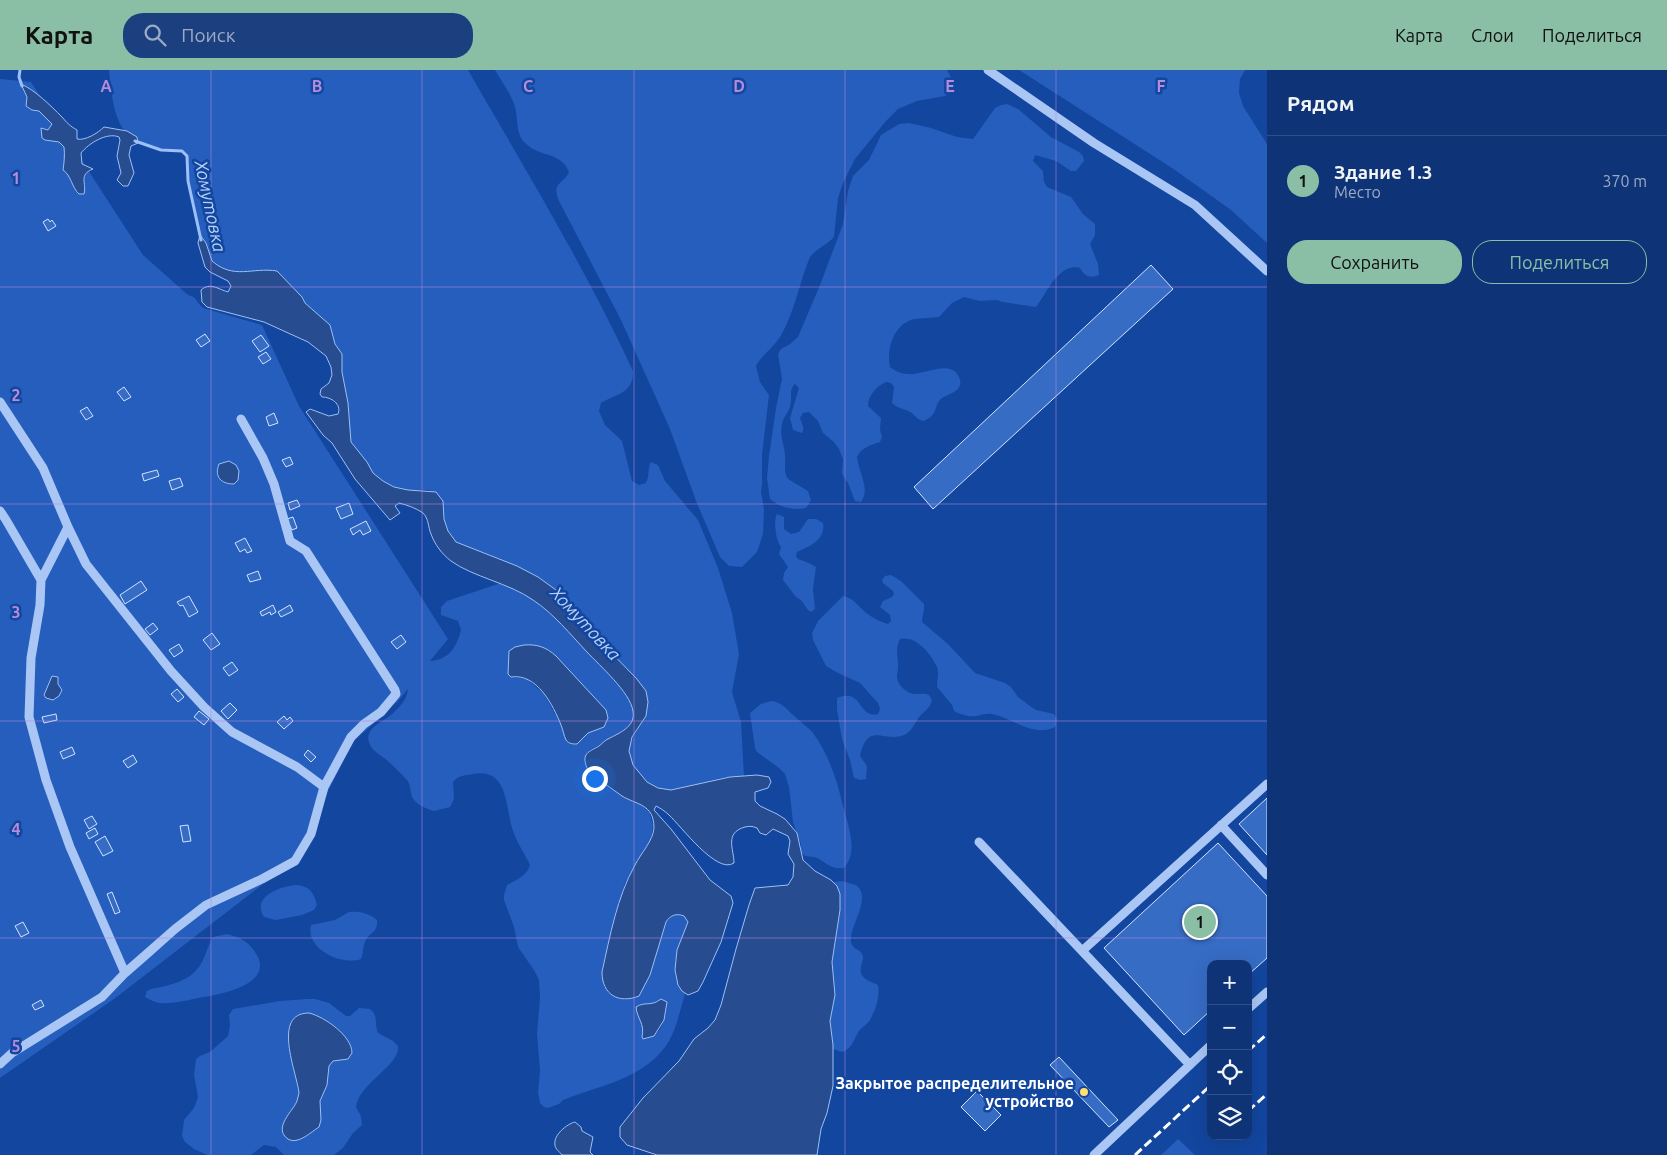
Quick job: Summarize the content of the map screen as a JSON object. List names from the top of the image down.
{
  "water": ["Хомутовка"],
  "places": ["Закрытое распределительное устройство"],
  "page": {
    "header": "Карта",
    "search": "Поиск",
    "nav": ["Карта", "Слои", "Поделиться"],
    "heading": "Рядом",
    "list": [
      {
        "mark": "1",
        "name": "Здание 1.3",
        "note": "Место",
        "value": "370 m"
      }
    ],
    "buttons": ["Сохранить", "Поделиться"],
    "pins": "1",
    "map_buttons": ["+", "−"]
  },
  "grid": {
    "columns": [
      "A",
      "B",
      "C",
      "D",
      "E",
      "F"
    ],
    "rows": [
      "1",
      "2",
      "3",
      "4",
      "5"
    ]
  }
}
